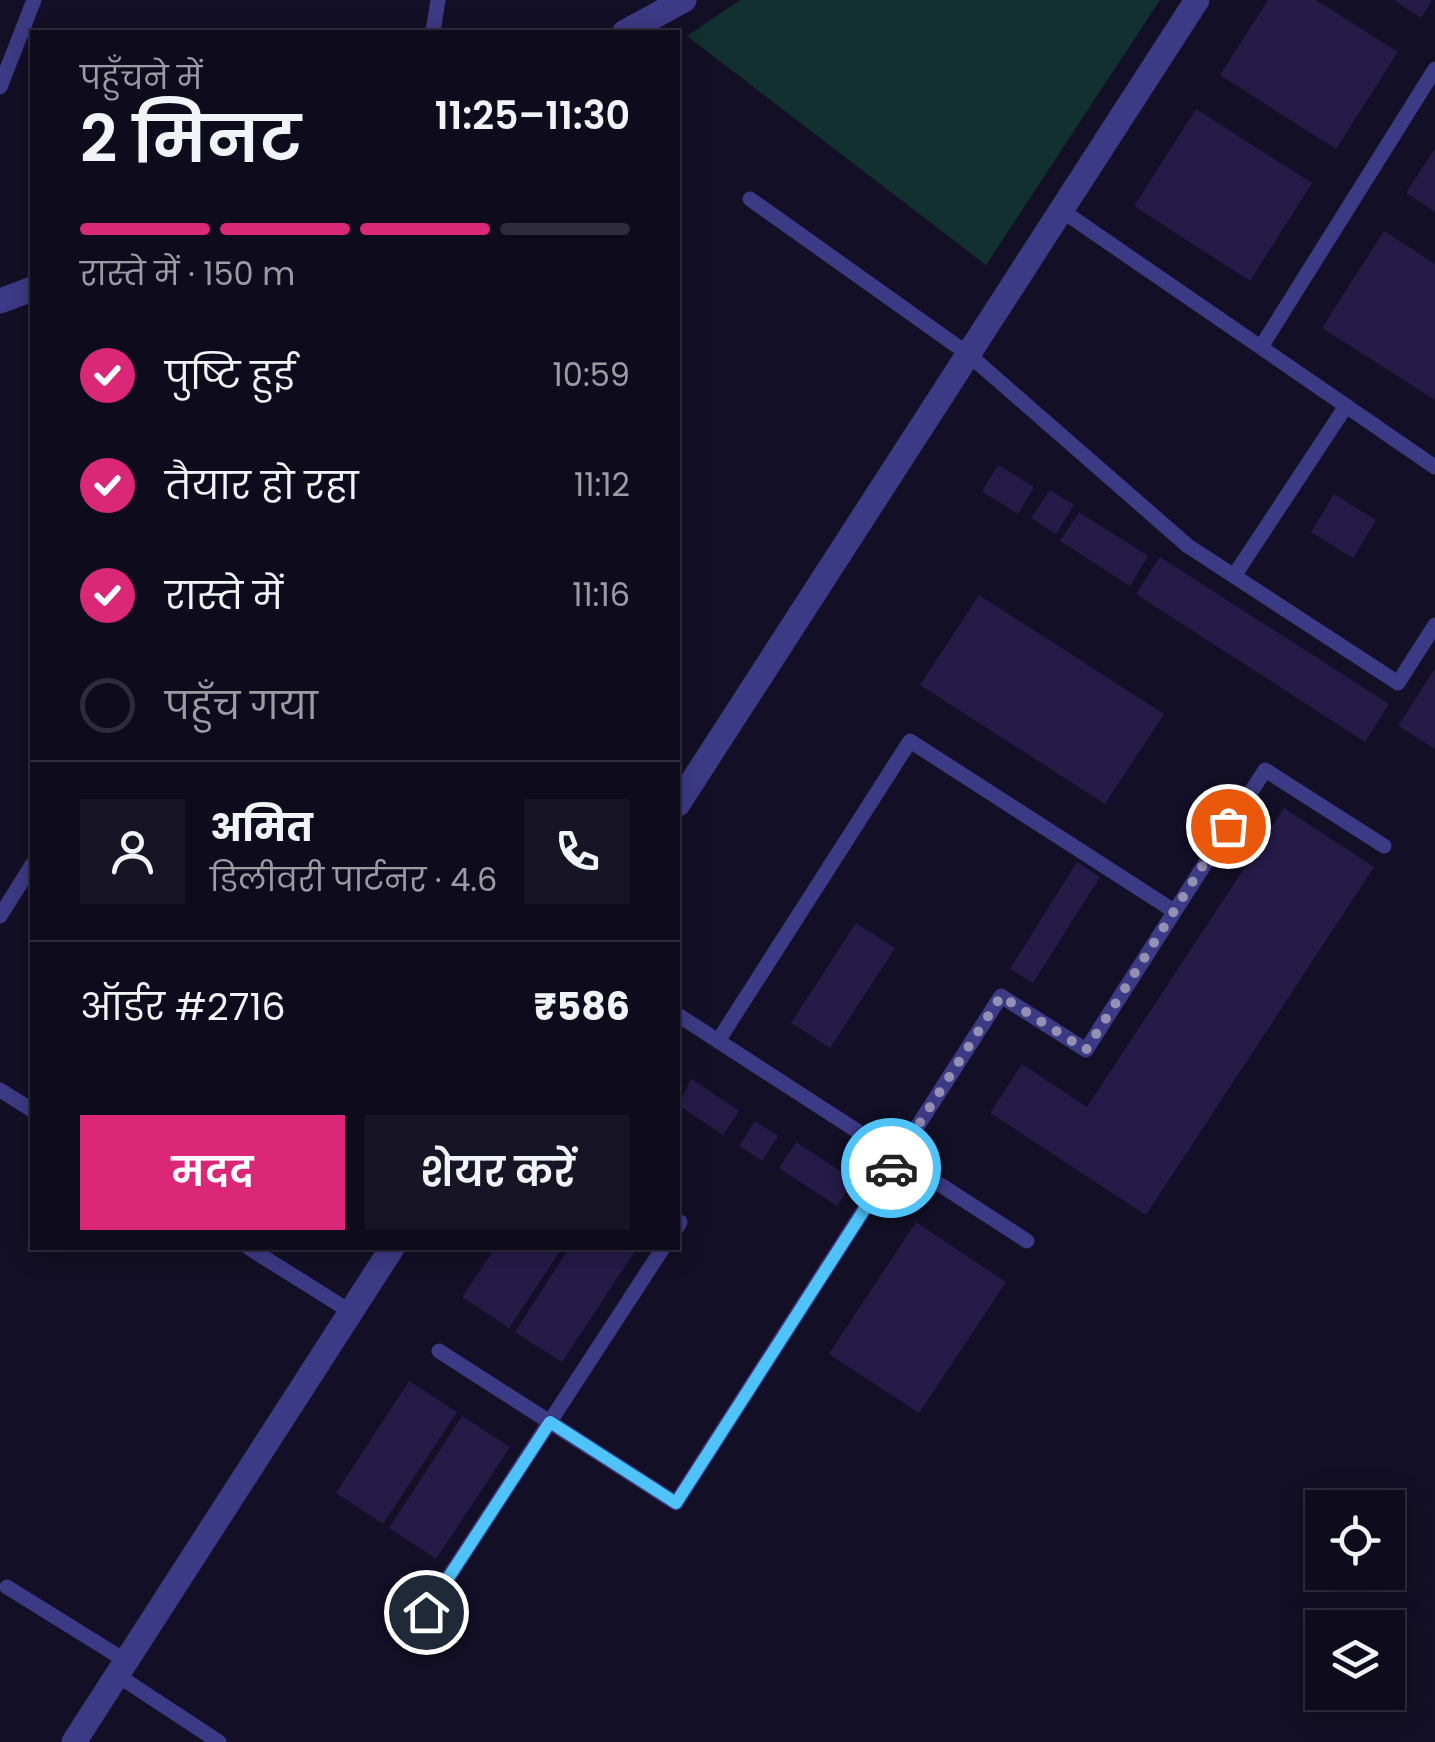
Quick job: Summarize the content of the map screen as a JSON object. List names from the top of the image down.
{
  "page": {
    "heading": ["2 मिनट", "पहुँचने में", "11:25–11:30"],
    "panel": [
      "अमित",
      "डिलीवरी पार्टनर · 4.6",
      "ऑर्डर #2716",
      "₹586"
    ],
    "bar": "रास्ते में · 150 m",
    "list": [
      ["पुष्टि हुई", "10:59"],
      ["तैयार हो रहा", "11:12"],
      ["रास्ते में", "11:16"],
      "पहुँच गया"
    ],
    "buttons": ["मदद", "शेयर करें"]
  }
}
